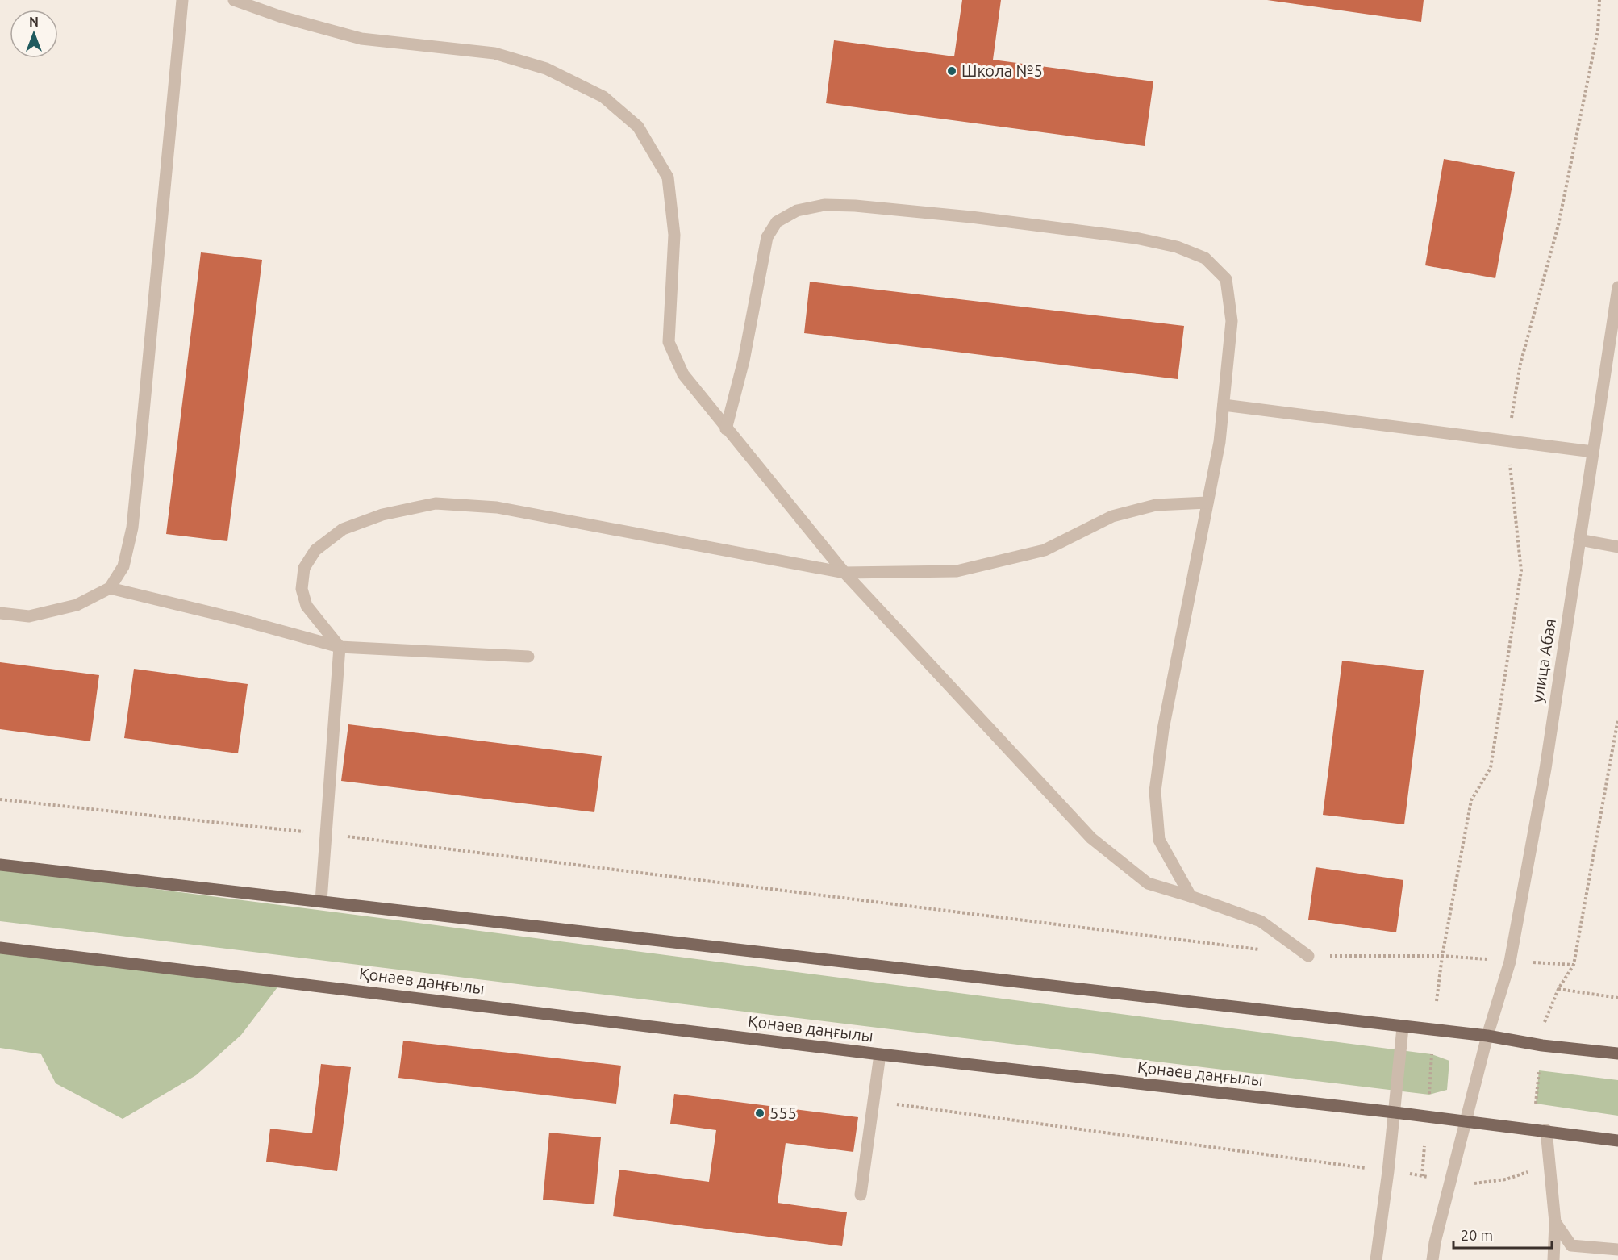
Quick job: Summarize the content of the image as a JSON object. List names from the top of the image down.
{
  "streets": {
    "main road": ["Қонаев даңғылы"],
    "street": ["улица Абая"]
  },
  "crossings": [
    ["улица Абая", "Қонаев даңғылы"]
  ],
  "places": ["Школа №5", "555"],
  "scale_bar": "20 m",
  "north": "top"
}
